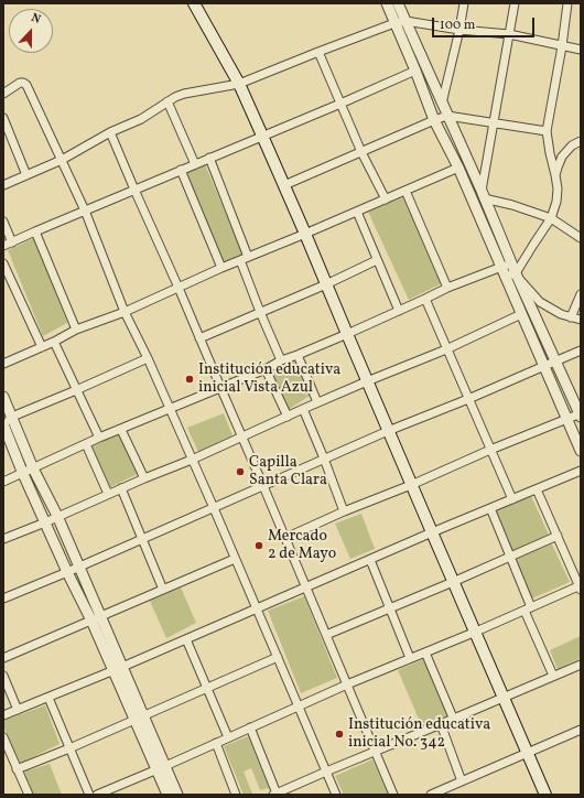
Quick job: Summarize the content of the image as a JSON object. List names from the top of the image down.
{
  "places": [
    "Institución educativa inicial Vista Azul",
    "Capilla Santa Clara",
    "Mercado 2 de Mayo",
    "Institución educativa inicial No. 342"
  ],
  "scale_bar": "100 m",
  "north": "top"
}
